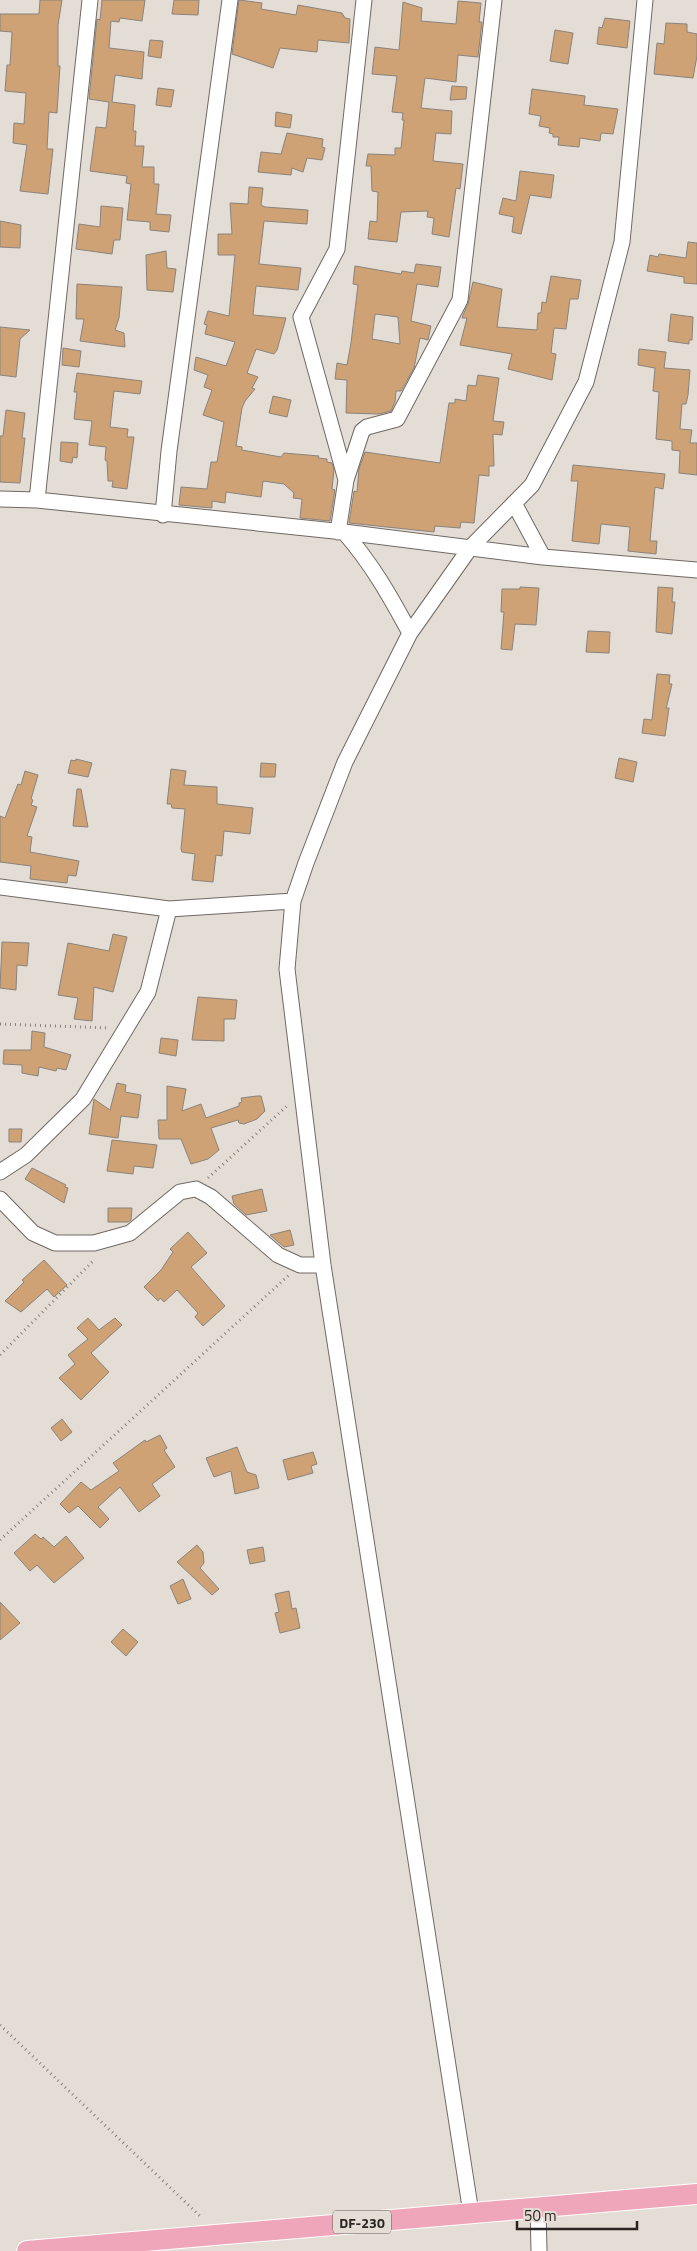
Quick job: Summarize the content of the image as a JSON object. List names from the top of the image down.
{
  "streets": {
    "main road": ["DF-230"]
  },
  "scale_bar": "50 m"
}
